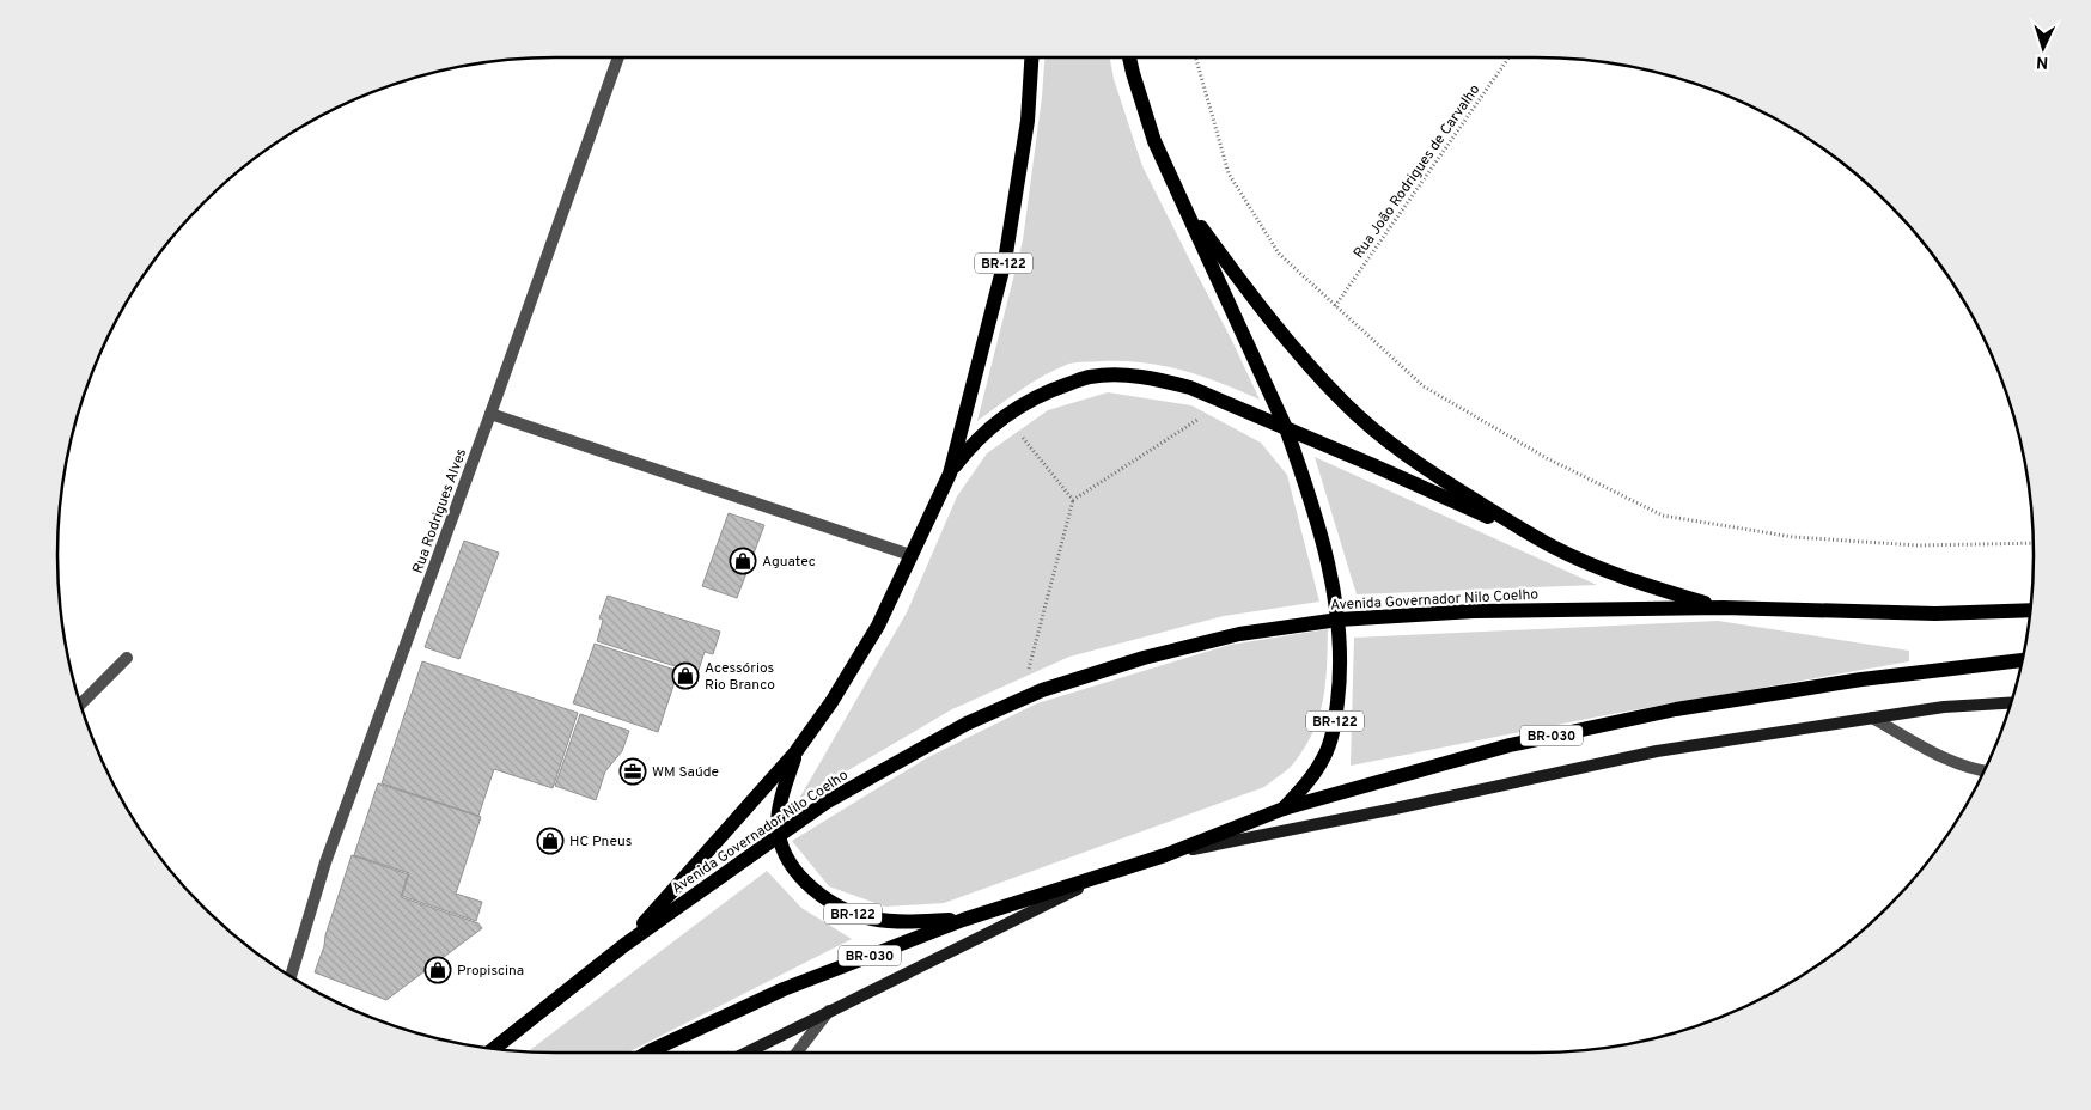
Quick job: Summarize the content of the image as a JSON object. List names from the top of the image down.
{
  "streets": {
    "main road": ["BR-122", "Avenida Governador Nilo Coelho", "BR-030"],
    "street": ["Rua Rodrigues Alves"],
    "path": ["Rua João Rodrigues de Carvalho"]
  },
  "crossings": [
    ["BR-122", "Avenida Governador Nilo Coelho"],
    ["BR-122", "BR-030"]
  ],
  "places": {
    "shop": [
      "Aguatec",
      "Acessórios Rio Branco",
      "HC Pneus",
      "Propiscina"
    ],
    "office": ["WM Saúde"]
  },
  "north": "bottom"
}
